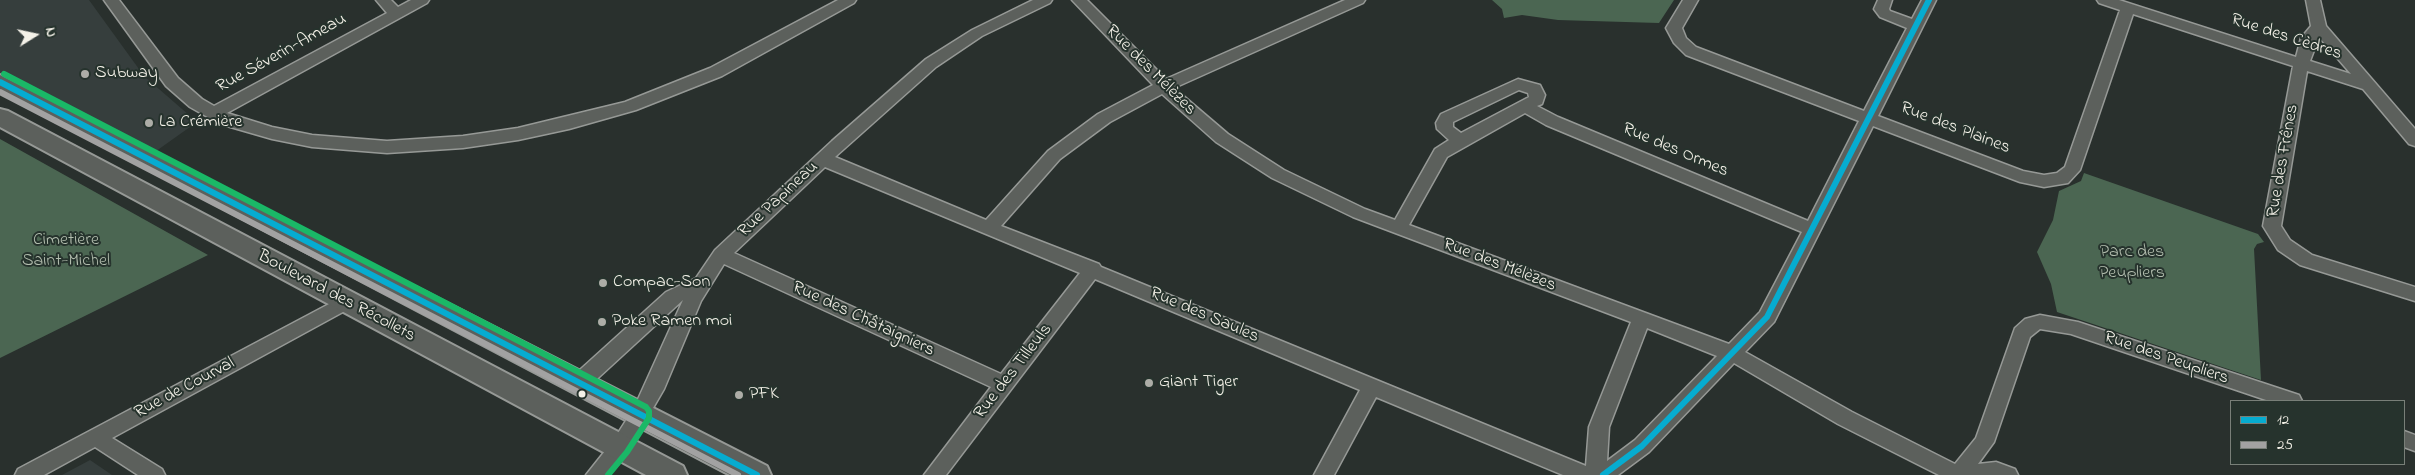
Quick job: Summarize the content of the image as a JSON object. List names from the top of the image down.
{
  "streets": {
    "main road": ["Boulevard des Récollets"],
    "street": [
      "Rue des Cèdres",
      "Rue Séverin-Ameau",
      "Rue des Mélèzes",
      "Rue des Plaines",
      "Rue des Ormes",
      "Rue des Frênes",
      "Rue Papineau",
      "Rue des Saules",
      "Rue des Châtaigniers",
      "Rue des Peupliers",
      "Rue des Tilleuls",
      "Rue de Courval"
    ]
  },
  "crossings": [
    ["Rue des Cèdres", "Rue des Plaines"],
    ["Rue des Cèdres", "Rue des Frênes"],
    ["Rue des Mélèzes", "Rue des Peupliers"],
    ["Rue Papineau", "Boulevard des Récollets"],
    ["Rue Papineau", "Rue des Saules"],
    ["Rue Papineau", "Rue des Châtaigniers"],
    ["Boulevard des Récollets", "Rue de Courval"],
    ["Rue des Saules", "Rue des Tilleuls"],
    ["Rue des Châtaigniers", "Rue des Tilleuls"]
  ],
  "parks": ["Cimetière Saint-Michel", "Parc des Peupliers"],
  "places": [
    "Subway",
    "La Crémière",
    "Compac-Son",
    "Poke Ramen moi",
    "Giant Tiger",
    "PFK"
  ],
  "lines": ["transit line 12", "transit line 25"],
  "legend": ["12", "25"],
  "north": "right"
}
